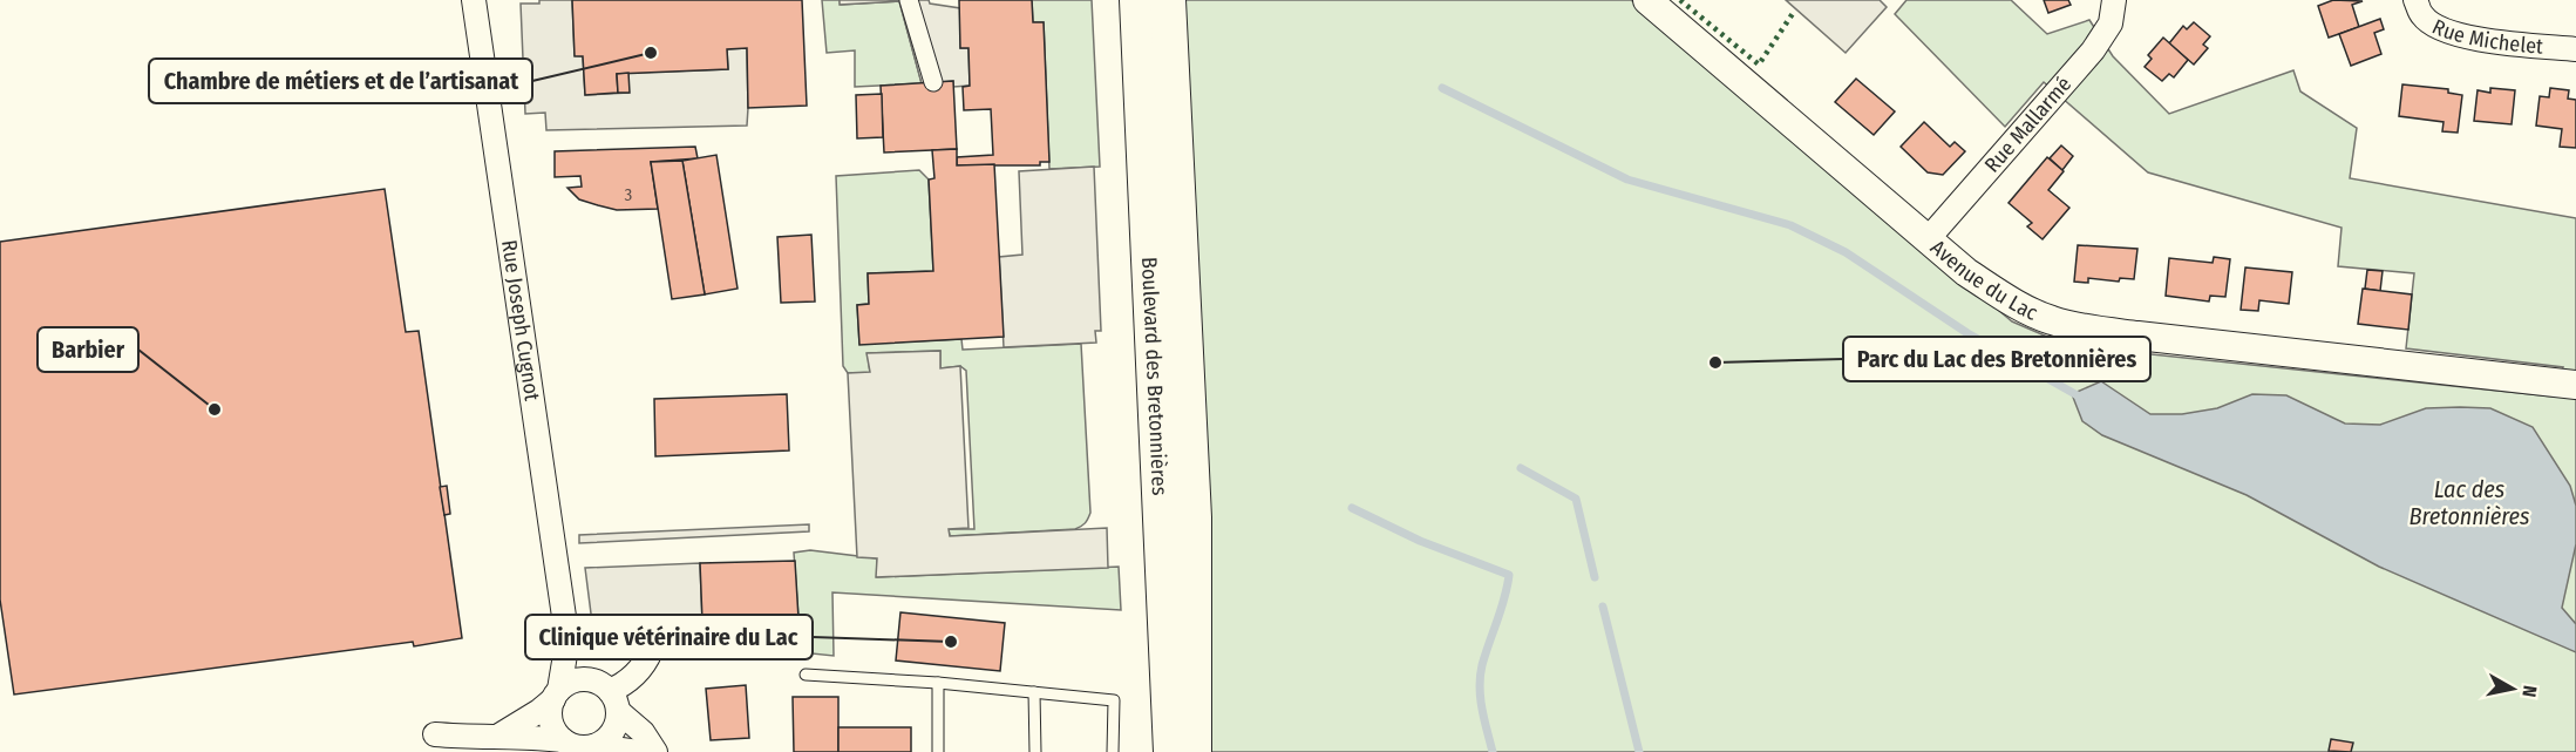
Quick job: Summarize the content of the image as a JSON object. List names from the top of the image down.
{
  "streets": {
    "main road": ["Boulevard des Bretonnières"],
    "street": [
      "Rue Michelet",
      "Rue Mallarmé",
      "Avenue du Lac",
      "Rue Joseph Cugnot"
    ]
  },
  "crossings": [
    ["Rue Mallarmé", "Avenue du Lac"]
  ],
  "water": ["Lac des Bretonnières"],
  "places": [
    "Chambre de métiers et de l’artisanat",
    "Parc du Lac des Bretonnières",
    "Barbier",
    "Clinique vétérinaire du Lac"
  ],
  "house_numbers": ["3"],
  "north": "right"
}
